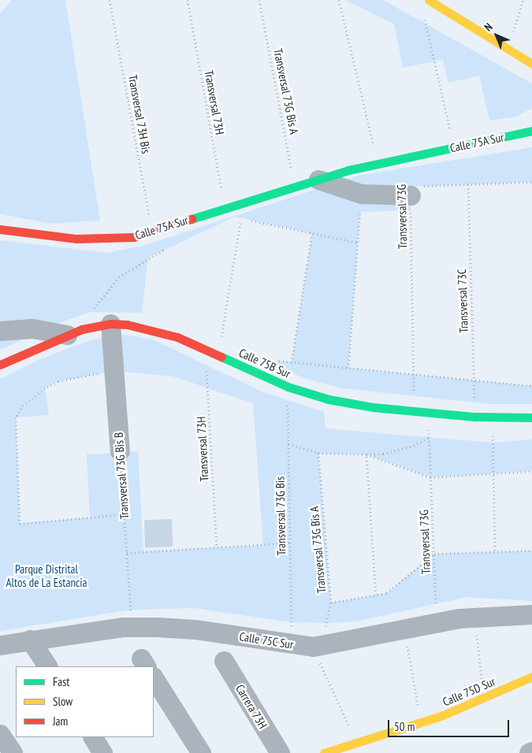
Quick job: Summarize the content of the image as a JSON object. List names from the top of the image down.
{
  "streets": {
    "street": [
      "Calle 75A Sur",
      "Calle 75B Sur",
      "Transversal 73G Bis B",
      "Calle 75C Sur",
      "Calle 75D Sur",
      "Carrera 73H"
    ],
    "path": [
      "Transversal 73G Bis A",
      "Transversal 73H",
      "Transversal 73H Bis",
      "Transversal 73G",
      "Transversal 73C",
      "Transversal 73G Bis"
    ]
  },
  "crossings": [
    ["Transversal 73G Bis A", "Calle 75A Sur"],
    ["Transversal 73G Bis A", "Calle 75C Sur"],
    ["Transversal 73H", "Calle 75A Sur"],
    ["Transversal 73H", "Calle 75B Sur"],
    ["Transversal 73H Bis", "Calle 75A Sur"],
    ["Transversal 73G", "Calle 75B Sur"],
    ["Transversal 73G", "Calle 75C Sur"],
    ["Transversal 73C", "Calle 75B Sur"],
    ["Calle 75B Sur", "Transversal 73G Bis B"],
    ["Calle 75B Sur", "Transversal 73G Bis"],
    ["Transversal 73G Bis B", "Calle 75C Sur"],
    ["Transversal 73G Bis", "Calle 75C Sur"]
  ],
  "parks": ["Parque Distrital Altos de La Estancia"],
  "legend": ["Fast", "Slow", "Jam"],
  "scale_bar": "50 m",
  "north": "top left"
}
